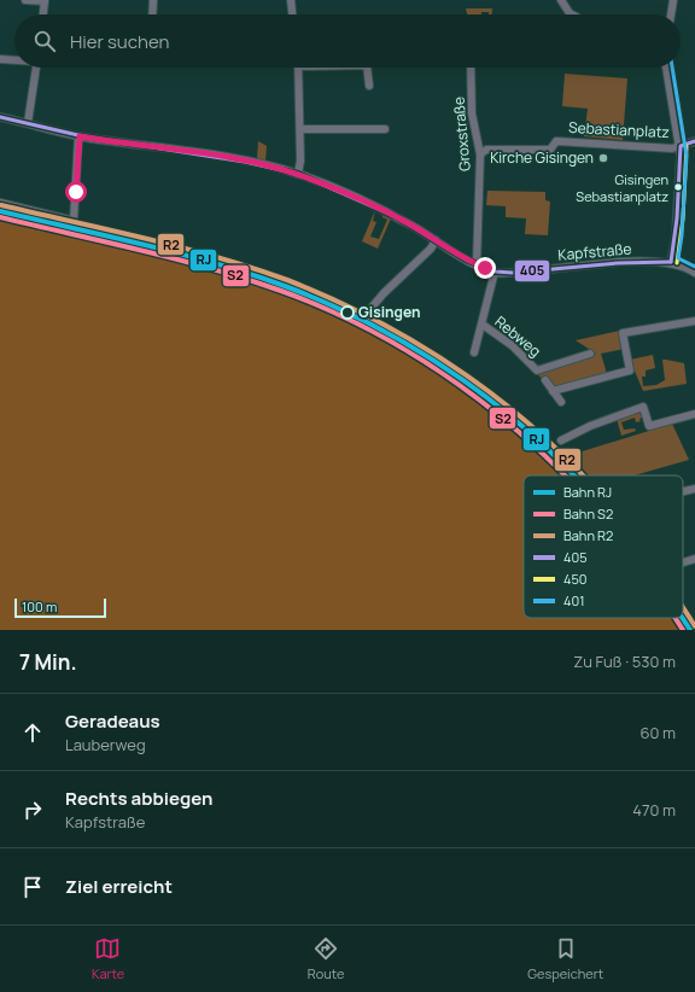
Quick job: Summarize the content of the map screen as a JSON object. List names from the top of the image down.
{
  "streets": {
    "street": [
      "Sebastianplatz",
      "Groxstraße",
      "Kapfstraße",
      "Rebweg"
    ]
  },
  "crossings": [
    ["Sebastianplatz", "Groxstraße"],
    ["Groxstraße", "Kapfstraße"],
    ["Kapfstraße", "Rebweg"]
  ],
  "places": ["Kirche Gisingen", "Gisingen Sebastianplatz", "Gisingen"],
  "lines": [
    "transit line 401",
    "transit line 405",
    "transit line 450",
    "rail line R2",
    "rail line RJ",
    "rail line S2"
  ],
  "legend": [
    "Bahn RJ",
    "Bahn S2",
    "Bahn R2",
    "405",
    "450",
    "401"
  ],
  "scale_bar": "100 m",
  "page": {
    "search": "Hier suchen",
    "scale": "100 m",
    "heading": ["7 Min.", "Zu Fuß · 530 m"],
    "list": [
      ["Geradeaus", "Lauberweg", "60 m"],
      ["Rechts abbiegen", "Kapfstraße", "470 m"],
      "Ziel erreicht"
    ],
    "nav": ["Karte", "Route", "Gespeichert"]
  }
}
